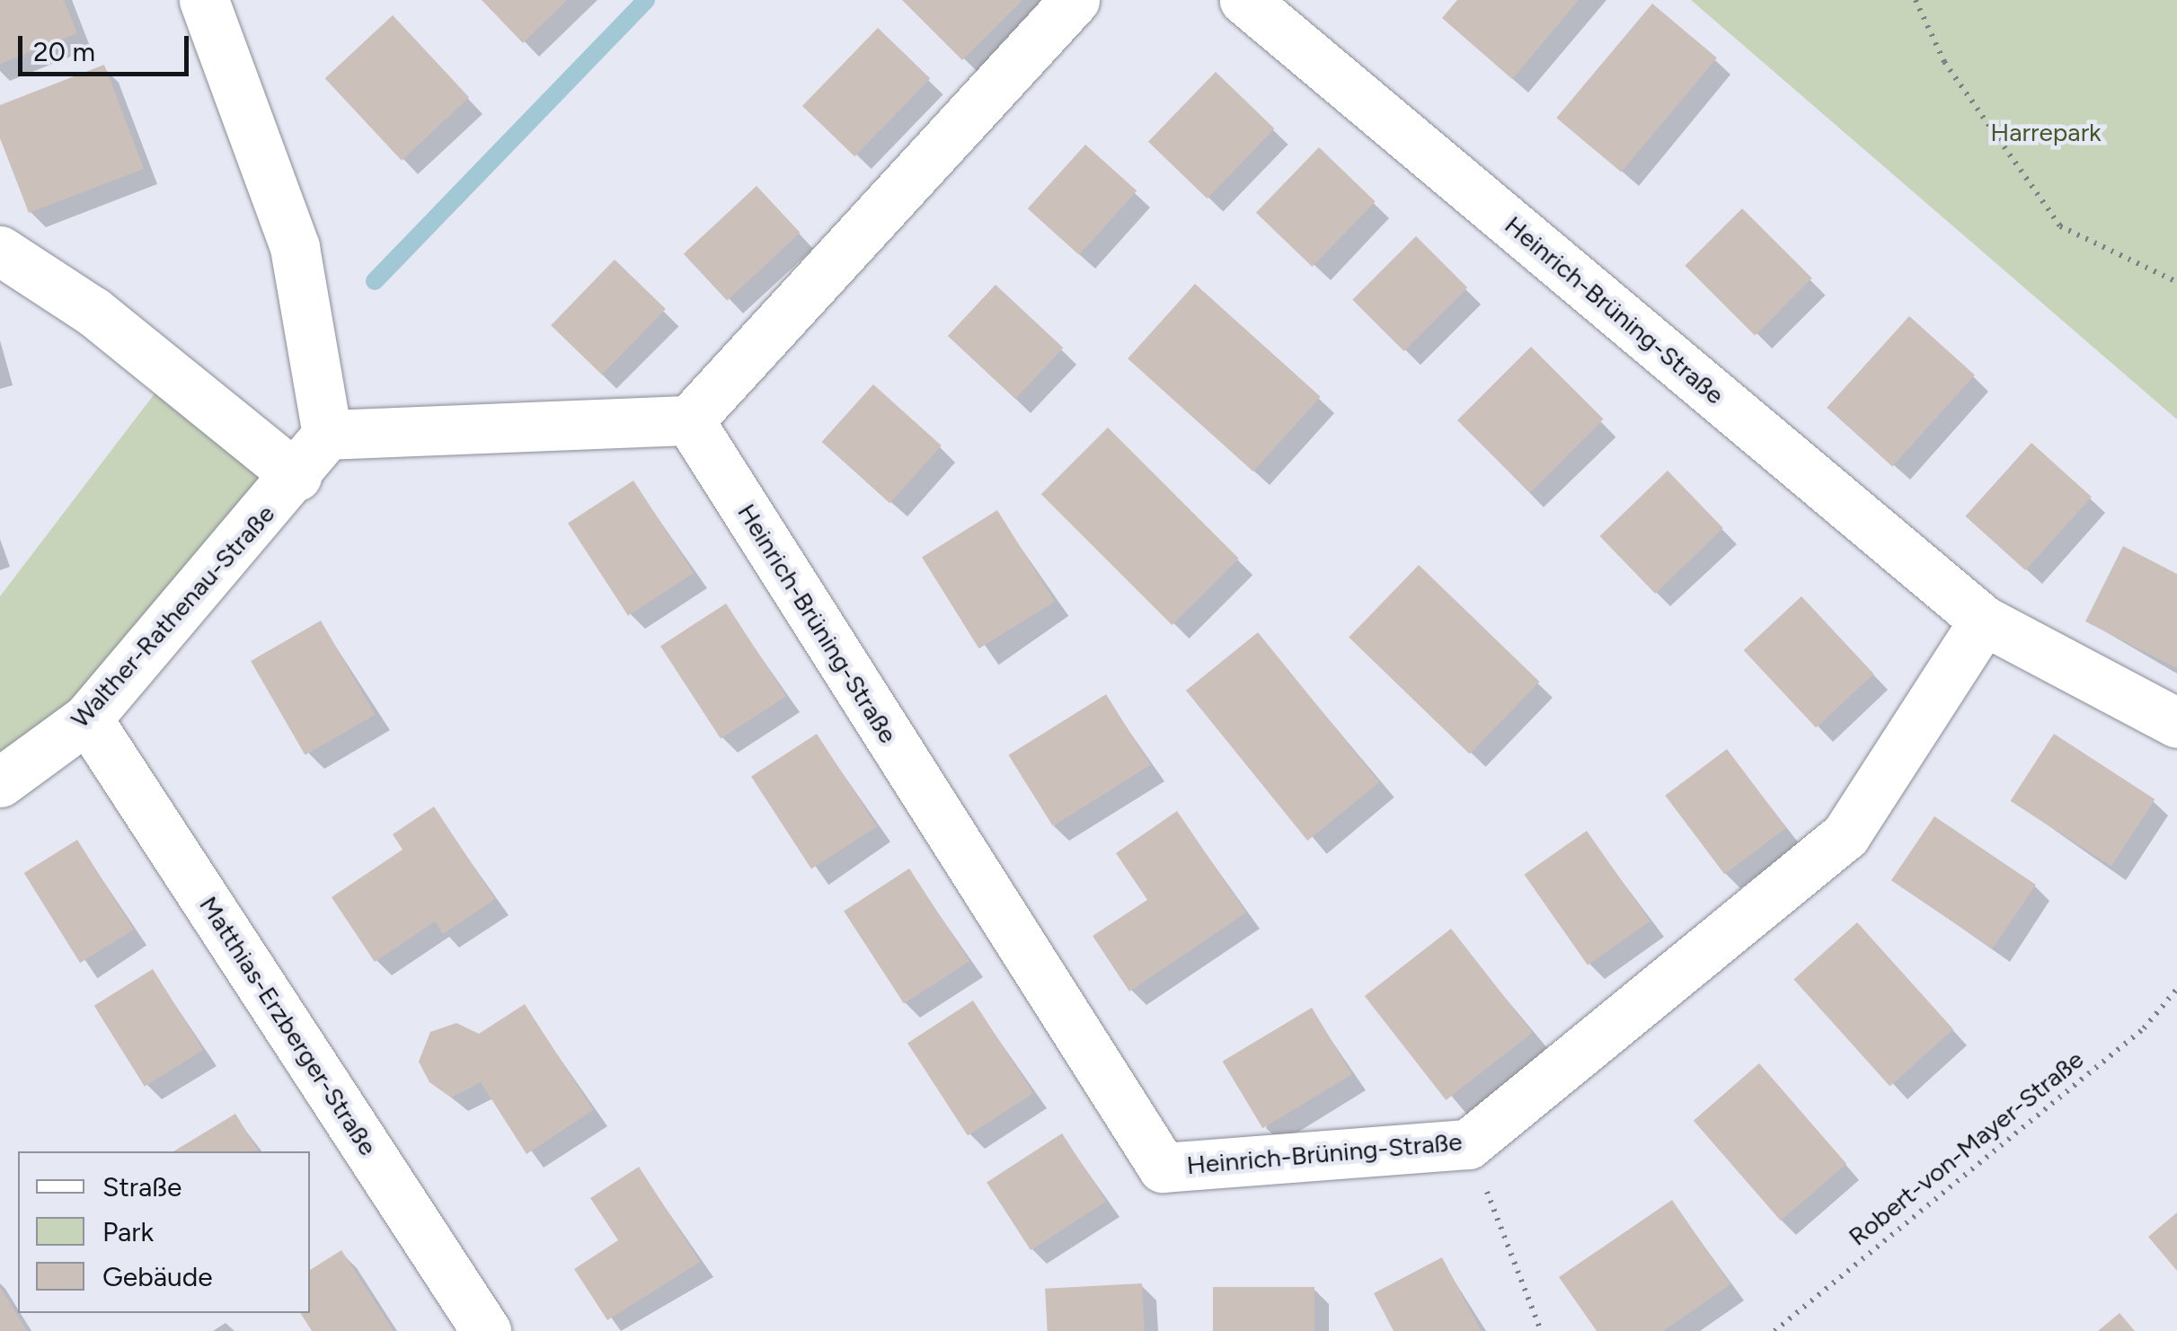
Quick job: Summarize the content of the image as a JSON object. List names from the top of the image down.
{
  "streets": {
    "street": ["Heinrich-Brüning-Straße", "Walther-Rathenau-Straße", "Matthias-Erzberger-Straße"],
    "path": ["Robert-von-Mayer-Straße"]
  },
  "crossings": [
    ["Walther-Rathenau-Straße", "Matthias-Erzberger-Straße"]
  ],
  "parks": ["Harrepark"],
  "legend": ["Straße", "Park", "Gebäude"],
  "scale_bar": "20 m"
}
